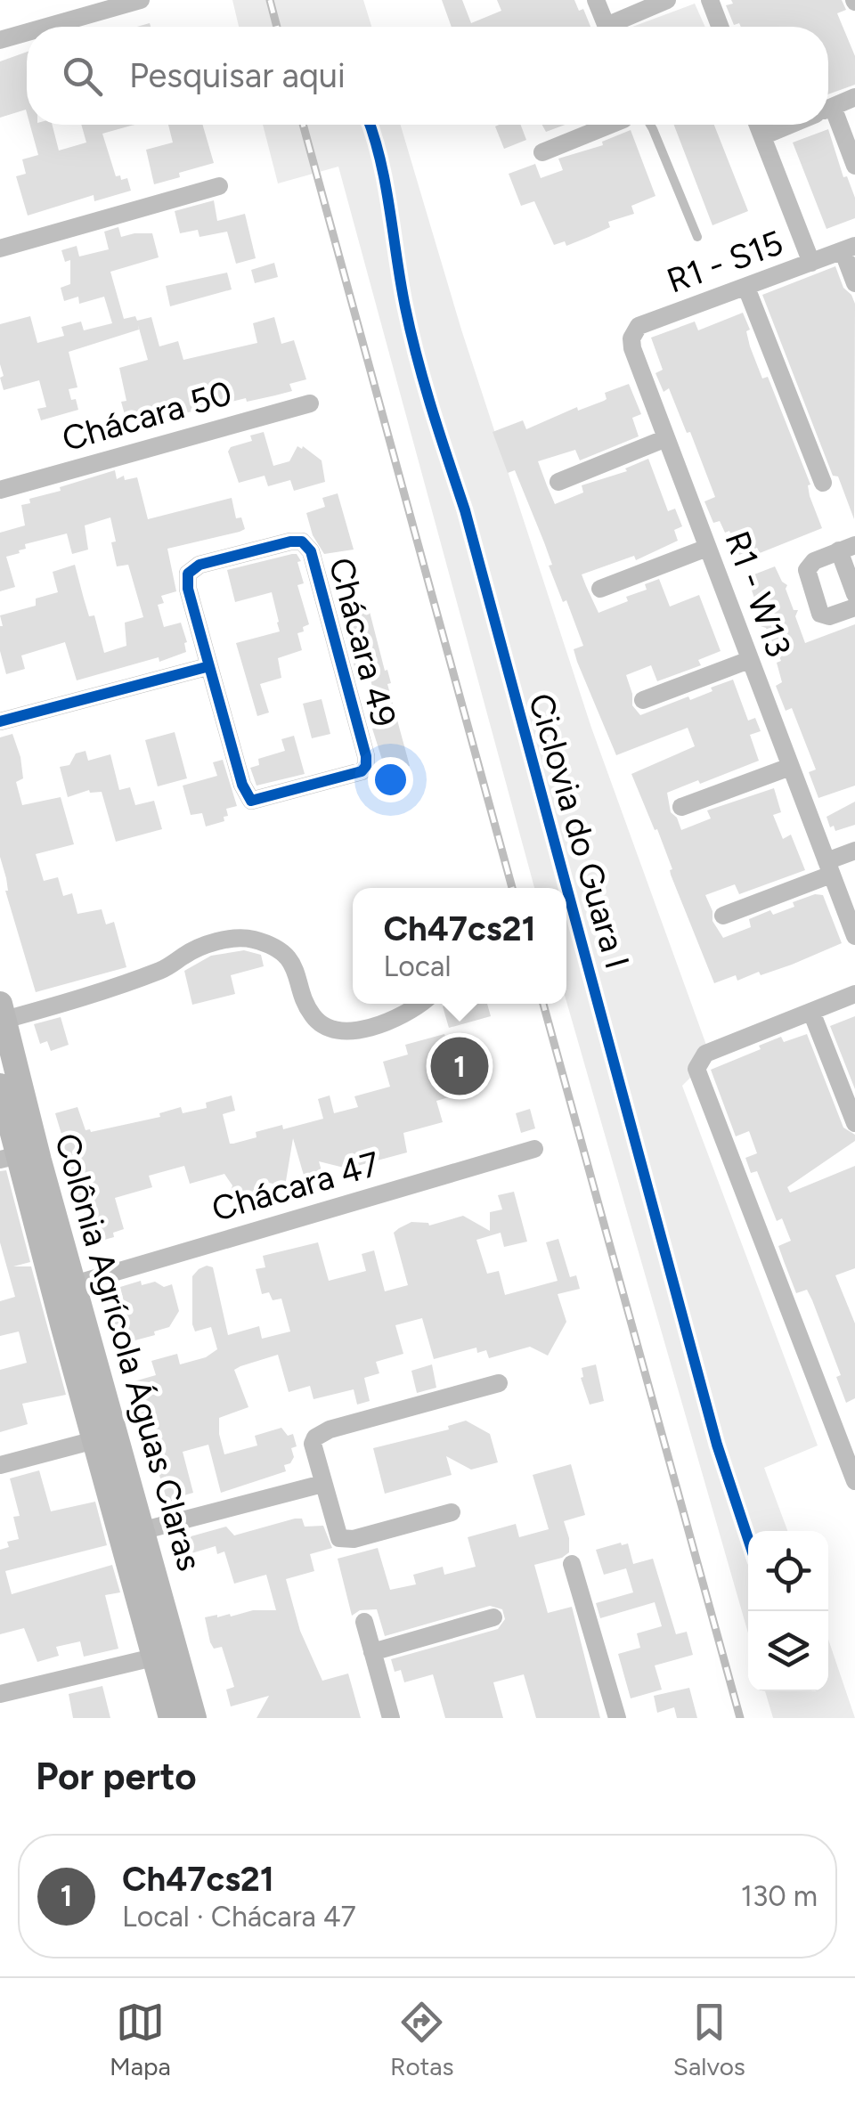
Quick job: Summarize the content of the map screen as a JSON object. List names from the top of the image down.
{
  "streets": {
    "main road": ["Colônia Agrícola Águas Claras"],
    "street": [
      "R1 - S15",
      "Chácara 50",
      "R1 - W13",
      "Chácara 49",
      "Chácara 47"
    ],
    "cycle path": ["Ciclovia do Guara I"]
  },
  "crossings": [
    ["R1 - S15", "R1 - W13"],
    ["Chácara 47", "Colônia Agrícola Águas Claras"]
  ],
  "page": {
    "search": "Pesquisar aqui",
    "popup": ["Ch47cs21", "Local"],
    "pins": "1",
    "heading": "Por perto",
    "list": [
      {
        "mark": "1",
        "name": "Ch47cs21",
        "note": "Local · Chácara 47",
        "value": "130 m"
      }
    ],
    "nav": ["Mapa", "Rotas", "Salvos"]
  }
}
